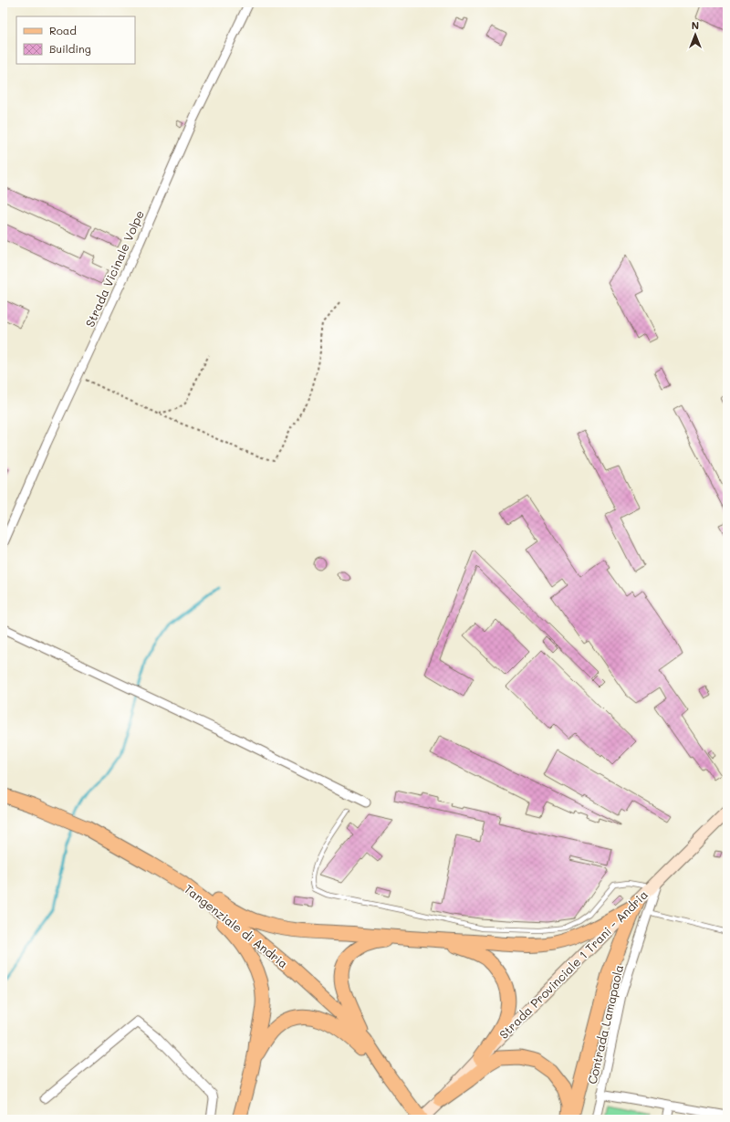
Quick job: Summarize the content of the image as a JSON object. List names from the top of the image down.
{
  "streets": {
    "main road": ["Tangenziale di Andria", "Strada Provinciale 1 Trani - Andria"],
    "street": ["Strada Vicinale Volpe", "Contrada Lamapaola"]
  },
  "crossings": [
    ["Tangenziale di Andria", "Strada Provinciale 1 Trani - Andria"],
    ["Strada Provinciale 1 Trani - Andria", "Contrada Lamapaola"]
  ],
  "legend": ["Road", "Building"],
  "north": "top"
}
